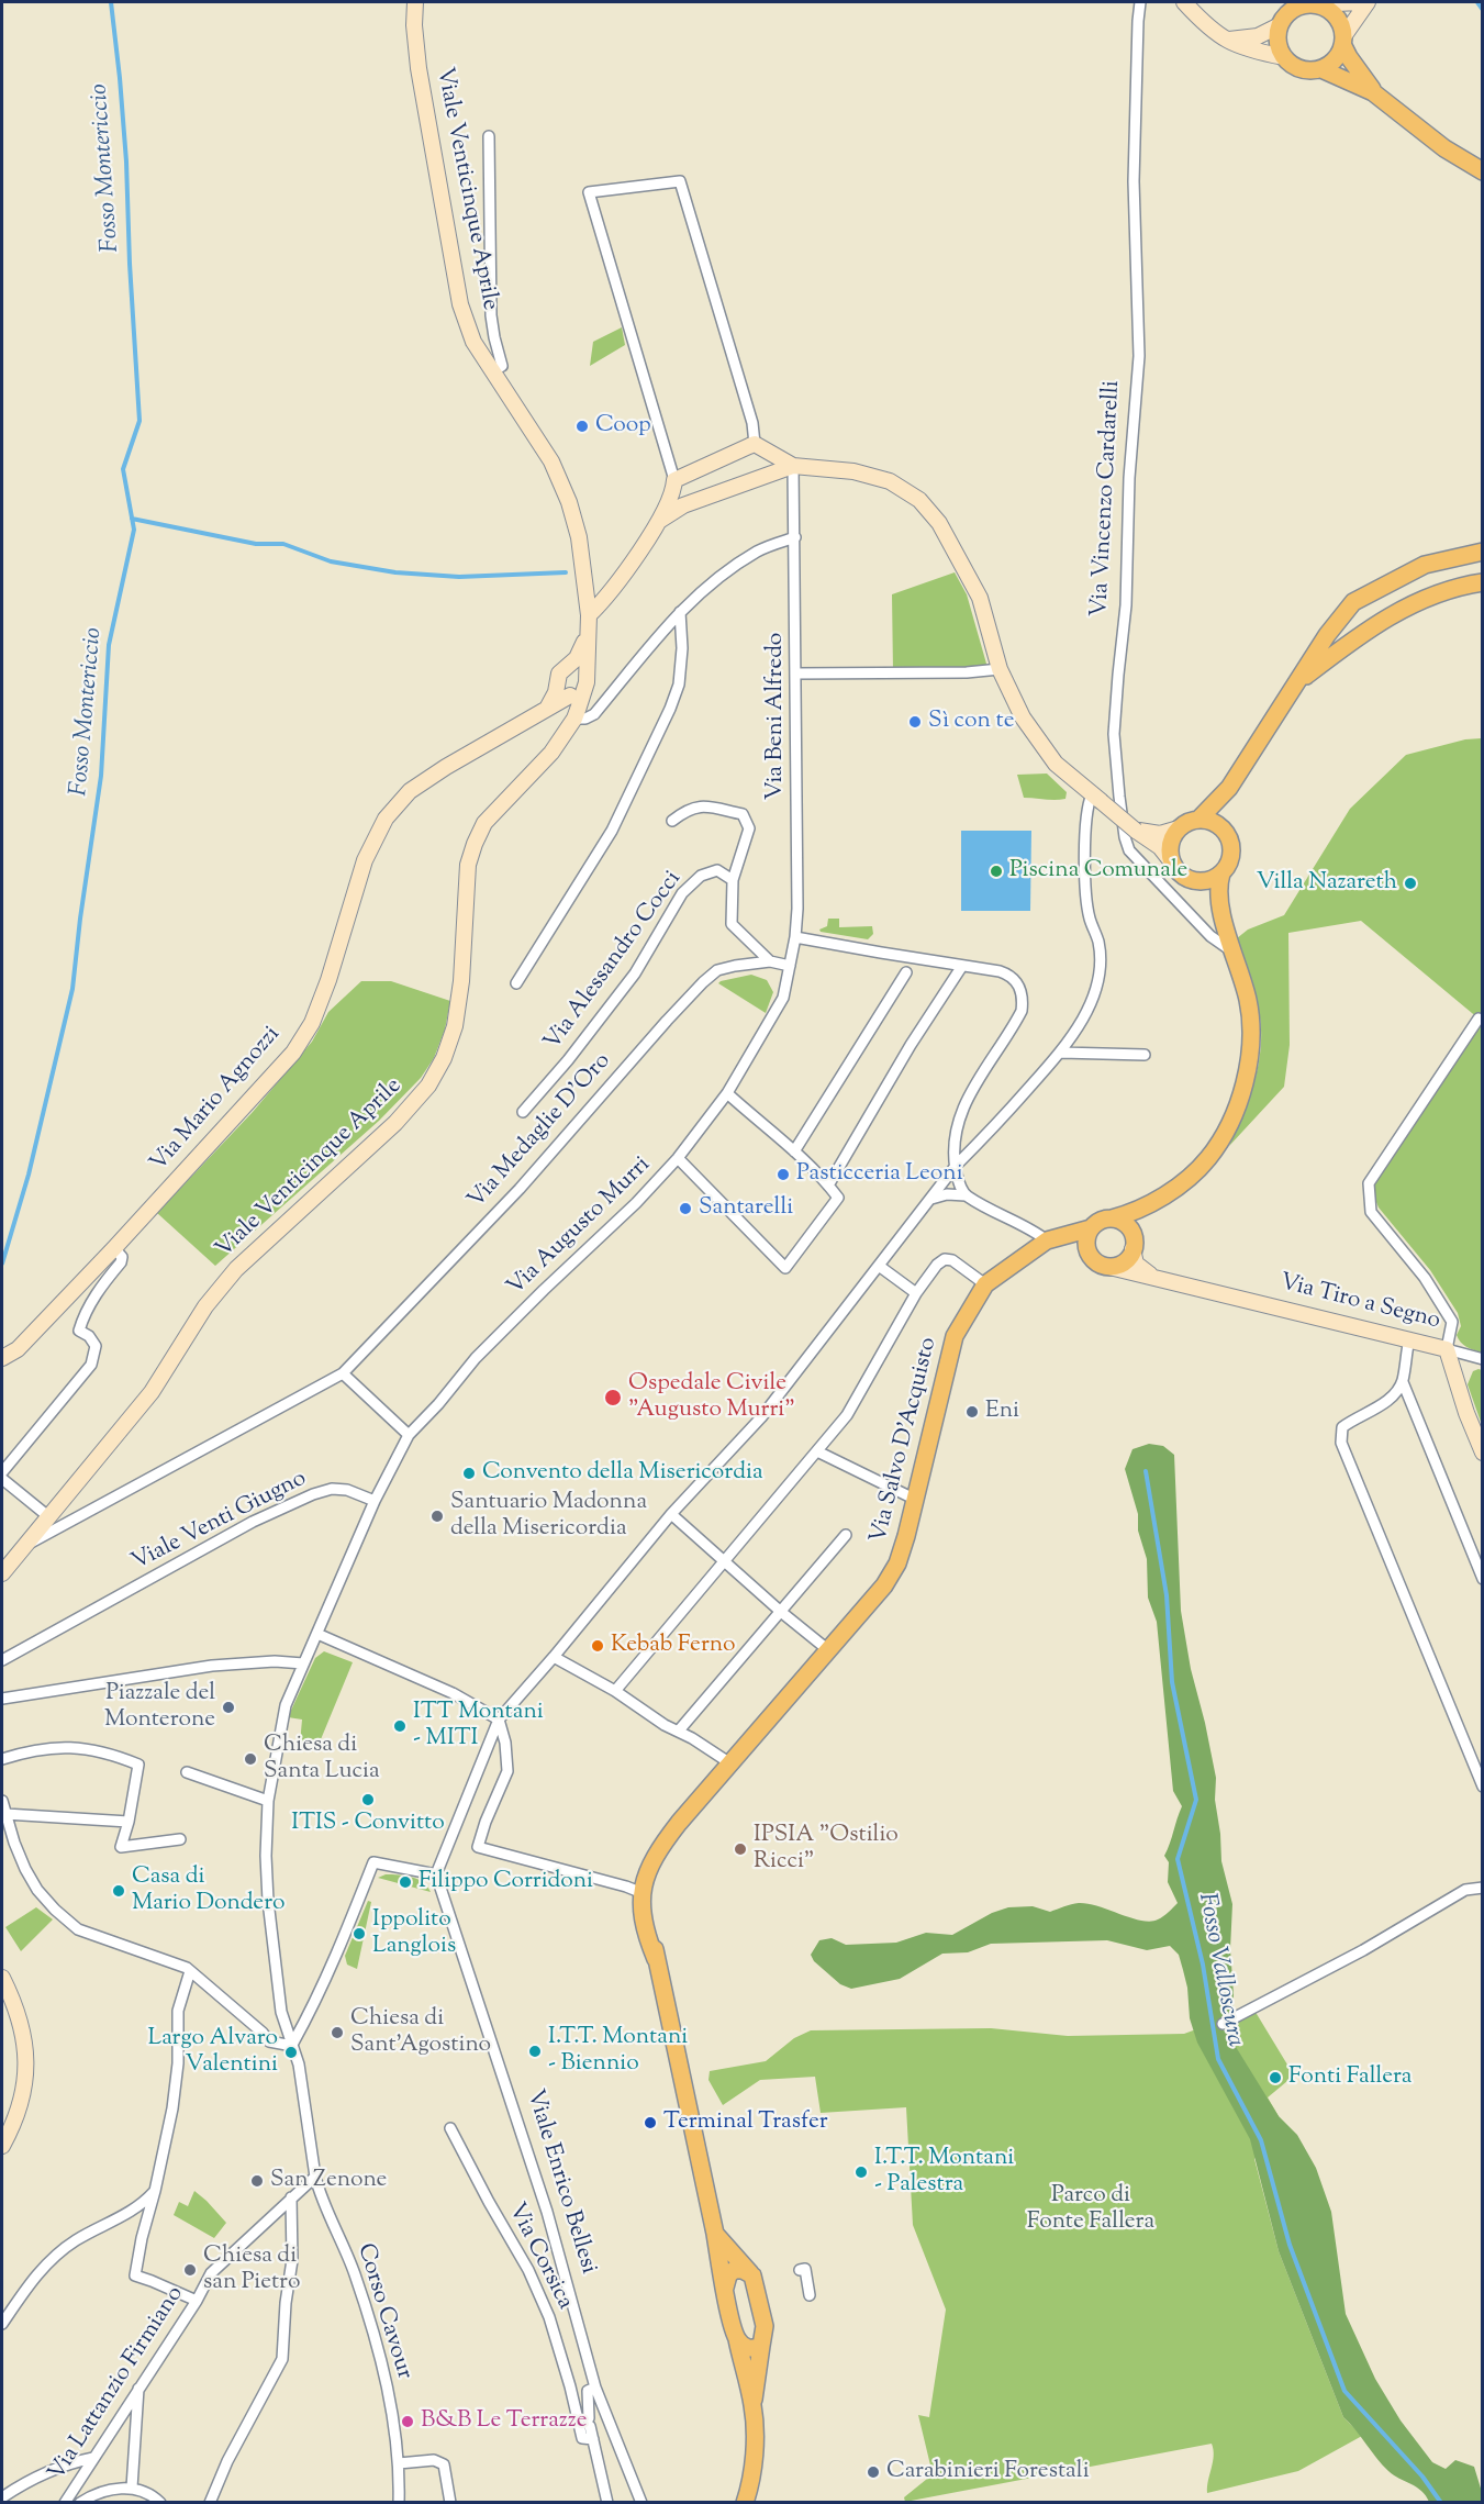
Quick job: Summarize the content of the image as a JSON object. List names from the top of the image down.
{
  "streets": {
    "main road": [
      "Viale Venticinque Aprile",
      "Via Mario Agnozzi",
      "Via Tiro a Segno",
      "Via Salvo D'Acquisto"
    ],
    "street": [
      "Via Vincenzo Cardarelli",
      "Via Beni Alfredo",
      "Via Alessandro Cocci",
      "Via Medaglie D'Oro",
      "Via Augusto Murri",
      "Viale Venti Giugno",
      "Viale Enrico Bellesi",
      "Via Corsica",
      "Corso Cavour",
      "Via Lattanzio Firmiano"
    ]
  },
  "crossings": [
    ["Viale Venticinque Aprile", "Via Mario Agnozzi"],
    ["Viale Venticinque Aprile", "Via Medaglie D'Oro"],
    ["Via Beni Alfredo", "Via Medaglie D'Oro"],
    ["Via Beni Alfredo", "Via Augusto Murri"],
    ["Via Medaglie D'Oro", "Via Augusto Murri"],
    ["Via Augusto Murri", "Viale Venti Giugno"],
    ["Corso Cavour", "Via Lattanzio Firmiano"]
  ],
  "water": ["Fosso Montericcio", "Fosso Valloscura"],
  "parks": ["Parco di Fonte Fallera"],
  "places": [
    "Coop",
    "Sì con te",
    "Piscina Comunale",
    "Villa Nazareth",
    "Pasticceria Leoni",
    "Santarelli",
    "Ospedale Civile \"Augusto Murri\"",
    "Eni",
    "Convento della Misericordia",
    "Santuario Madonna della Misericordia",
    "Kebab Ferno",
    "Piazzale del Monterone",
    "ITT Montani - MITI",
    "Chiesa di Santa Lucia",
    "ITIS - Convitto",
    "IPSIA \"Ostilio Ricci\"",
    "Filippo Corridoni",
    "Casa di Mario Dondero",
    "Ippolito Langlois",
    "Chiesa di Sant'Agostino",
    "I.T.T. Montani - Biennio",
    "Largo Alvaro Valentini",
    "Fonti Fallera",
    "Terminal Trasfer",
    "I.T.T. Montani - Palestra",
    "San Zenone",
    "Chiesa di san Pietro",
    "B&B Le Terrazze",
    "Carabinieri Forestali"
  ]
}
